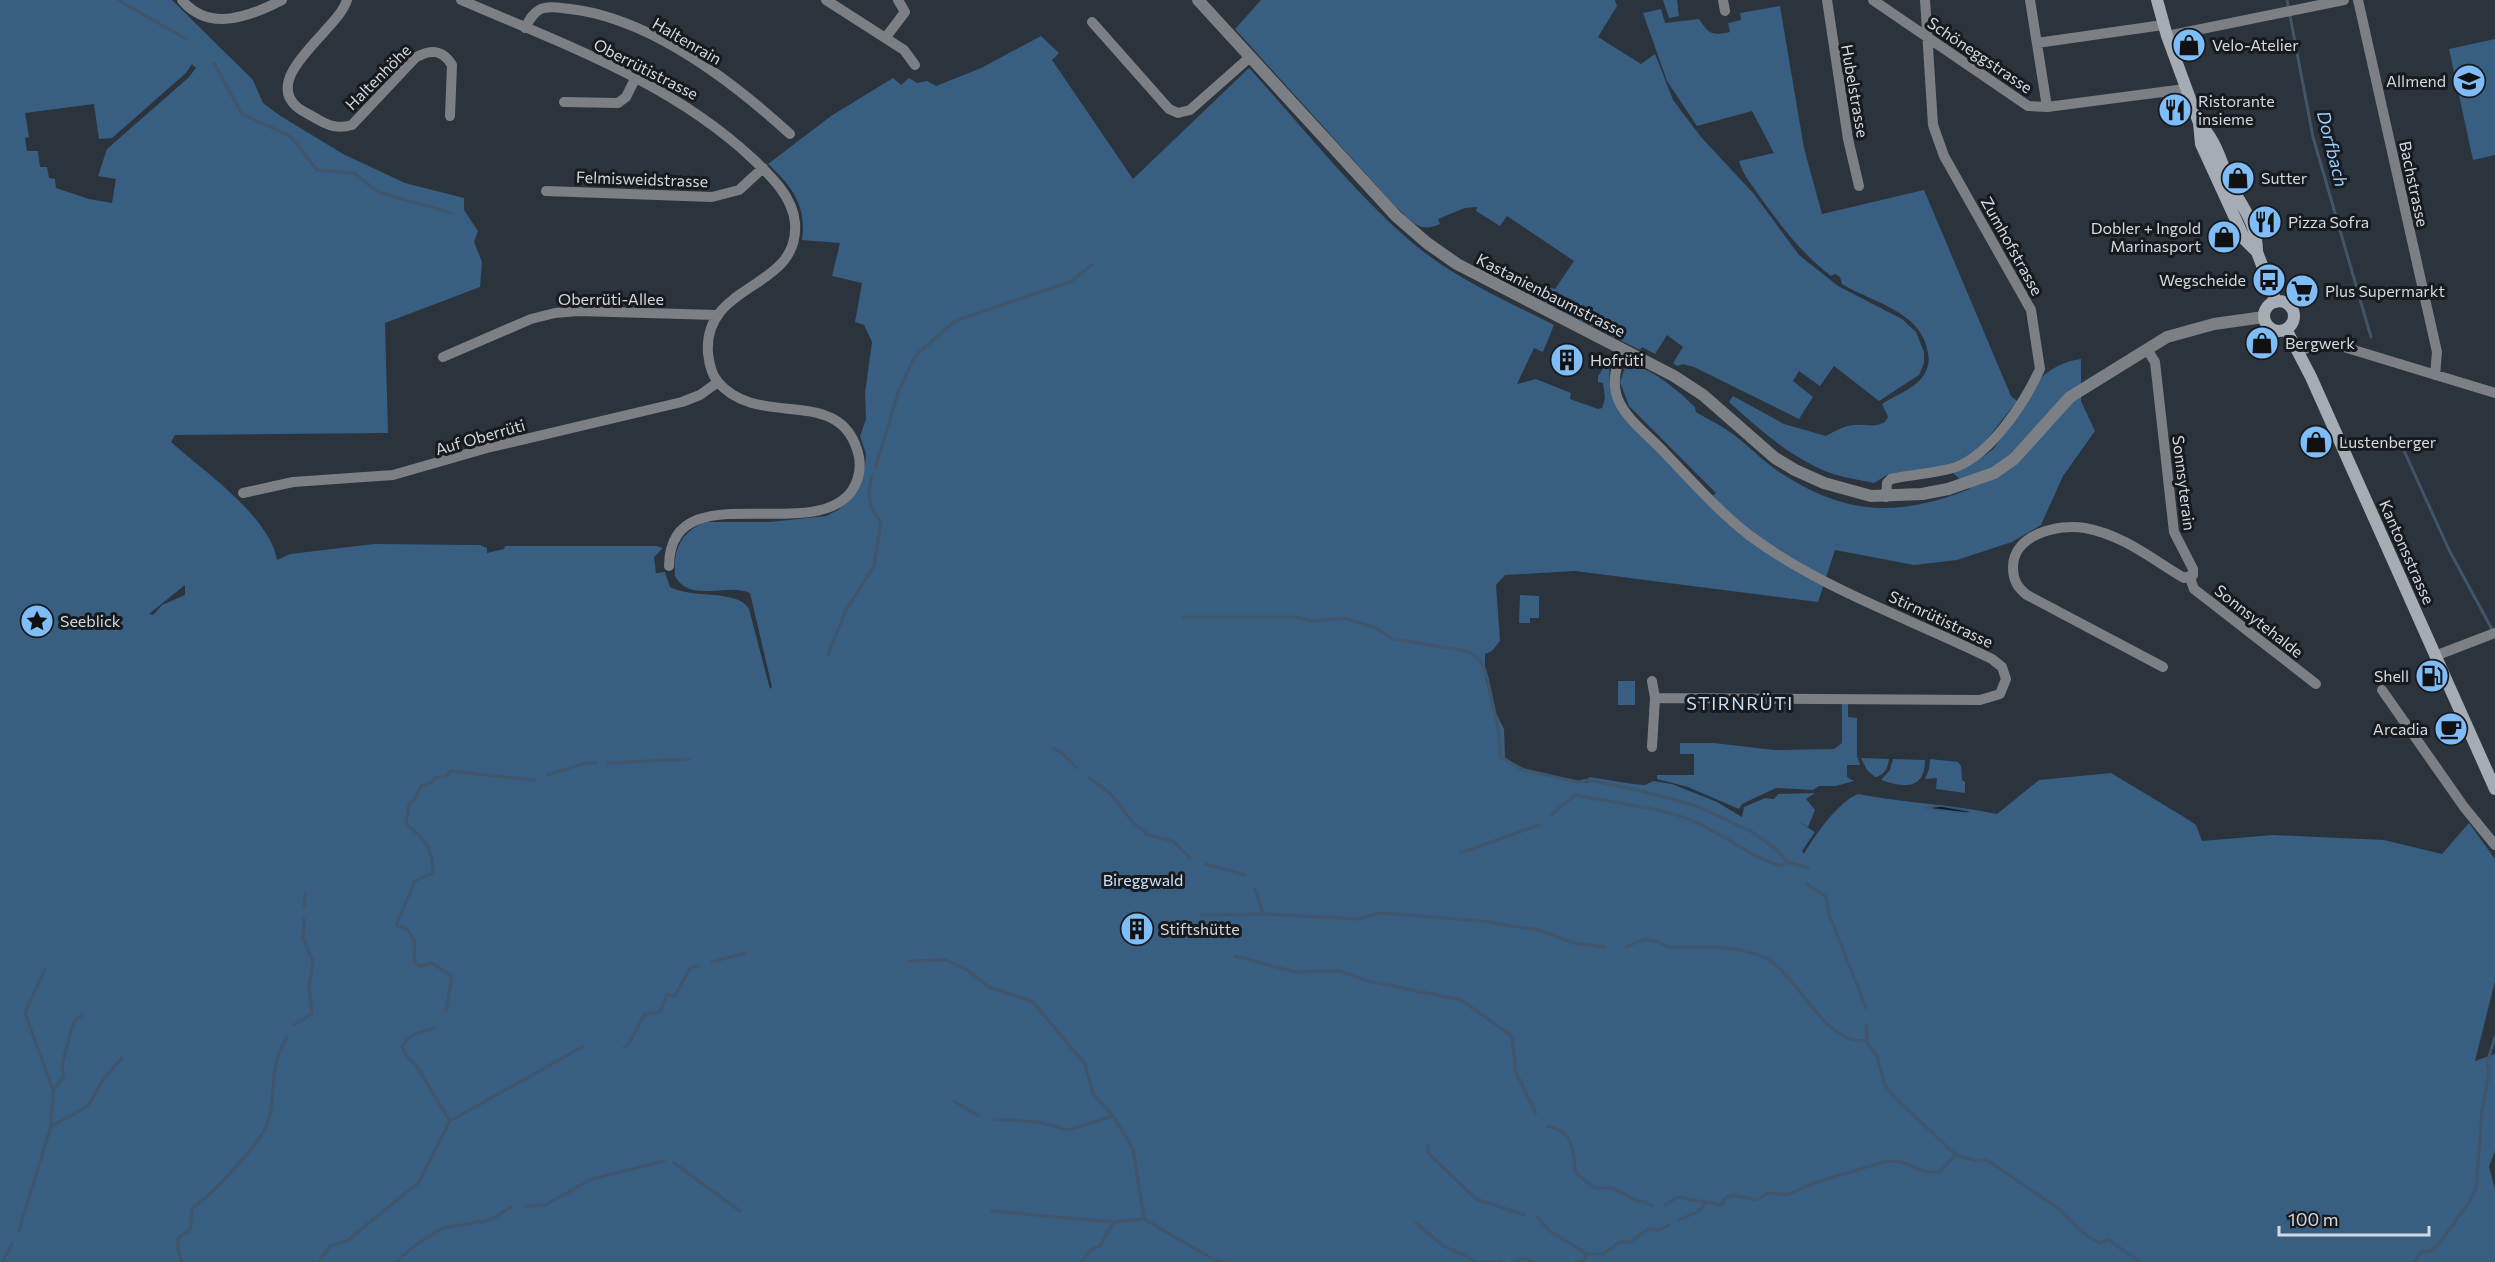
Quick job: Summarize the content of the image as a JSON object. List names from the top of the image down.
{
  "streets": {
    "main road": ["Kantonsstrasse"],
    "street": [
      "Haltenrain",
      "Schöneggstrasse",
      "Oberrütistrasse",
      "Haltenhöhe",
      "Hubelstrasse",
      "Felmisweidstrasse",
      "Bachstrasse",
      "Zumhofstrasse",
      "Kastanienbaumstrasse",
      "Oberrüti-Allee",
      "Auf Oberrüti",
      "Sonnsyterain",
      "Stirnrütistrasse",
      "Sonnsytehalde"
    ]
  },
  "crossings": [
    ["Haltenrain", "Oberrütistrasse"],
    ["Schöneggstrasse", "Zumhofstrasse"],
    ["Oberrütistrasse", "Felmisweidstrasse"],
    ["Oberrütistrasse", "Oberrüti-Allee"],
    ["Zumhofstrasse", "Kastanienbaumstrasse"],
    ["Kastanienbaumstrasse", "Sonnsyterain"],
    ["Kastanienbaumstrasse", "Kantonsstrasse"],
    ["Kastanienbaumstrasse", "Stirnrütistrasse"],
    ["Sonnsyterain", "Sonnsytehalde"]
  ],
  "districts": ["STIRNRÜTI"],
  "water": ["Dorfbach"],
  "parks": ["Bireggwald"],
  "places": {
    "shop": [
      "Velo-Atelier",
      "Sutter",
      "Dobler + Ingold Marinasport",
      "Bergwerk",
      "Lustenberger"
    ],
    "school or university": ["Allmend"],
    "restaurant": ["Ristorante insieme", "Pizza Sofra"],
    "bus stop": ["Wegscheide"],
    "supermarket": ["Plus Supermarkt"],
    "building": ["Hofrüti", "Stiftshütte"],
    "place": ["Seeblick"],
    "fuel station": ["Shell"],
    "cafe": ["Arcadia"]
  },
  "scale_bar": "100 m"
}
